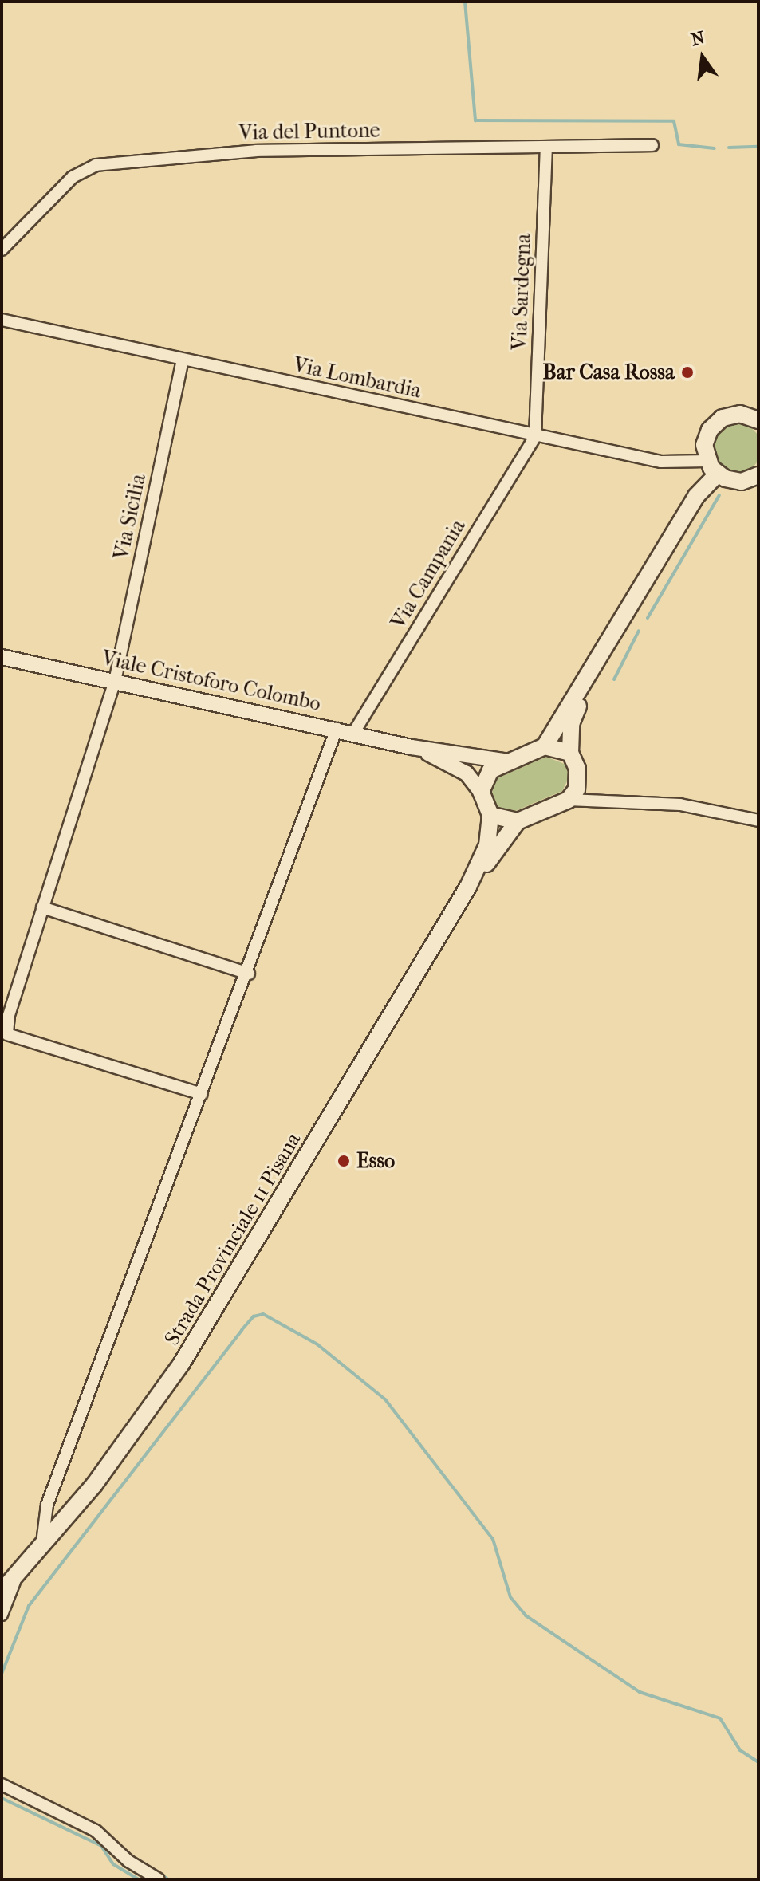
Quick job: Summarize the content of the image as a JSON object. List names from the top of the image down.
{
  "streets": {
    "main road": ["Strada Provinciale 11 Pisana"],
    "street": [
      "Via del Puntone",
      "Via Sardegna",
      "Via Lombardia",
      "Via Sicilia",
      "Via Campania",
      "Viale Cristoforo Colombo"
    ]
  },
  "crossings": [
    ["Via del Puntone", "Via Sardegna"],
    ["Via Sardegna", "Via Lombardia"],
    ["Via Sardegna", "Via Campania"],
    ["Via Lombardia", "Via Sicilia"],
    ["Via Lombardia", "Via Campania"],
    ["Via Sicilia", "Viale Cristoforo Colombo"],
    ["Via Campania", "Viale Cristoforo Colombo"],
    ["Viale Cristoforo Colombo", "Strada Provinciale 11 Pisana"]
  ],
  "places": ["Bar Casa Rossa", "Esso"],
  "north": "top"
}
